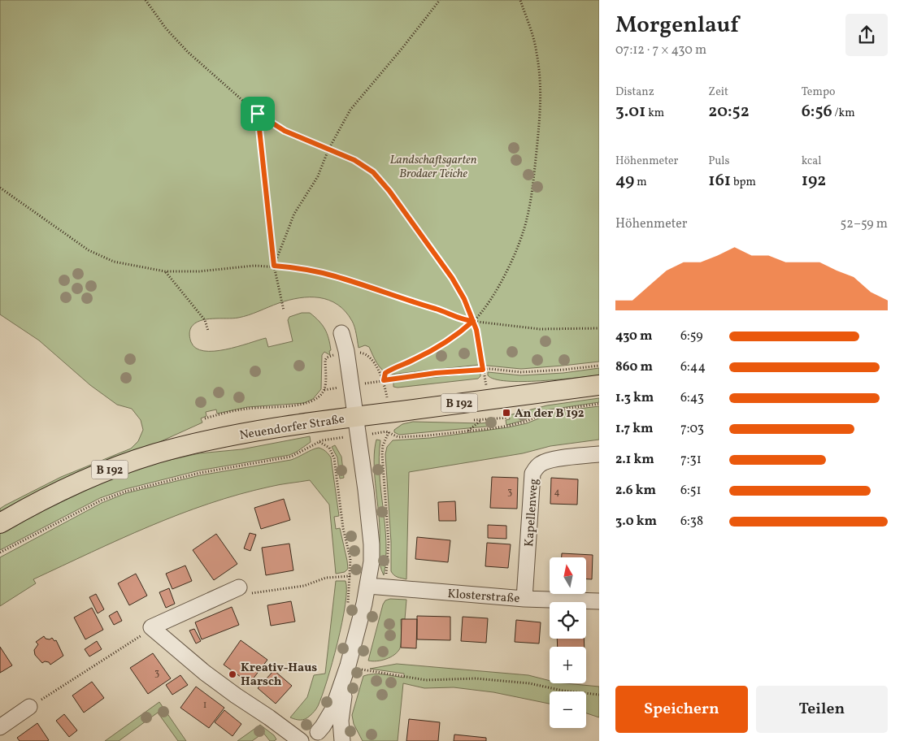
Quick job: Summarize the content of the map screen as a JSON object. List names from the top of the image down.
{
  "streets": {
    "main road": ["B 192", "Neuendorfer Straße"],
    "street": ["Kapellenweg", "Klosterstraße"]
  },
  "crossings": [
    ["Kapellenweg", "Klosterstraße"]
  ],
  "parks": ["Landschaftsgarten Brodaer Teiche"],
  "places": {
    "transit": ["An der B 192"],
    "other": ["Kreativ-Haus Harsch"]
  },
  "house_numbers": [
    "3",
    "4",
    "3",
    "1"
  ],
  "north": "top",
  "page": {
    "heading": ["Morgenlauf", "07:12 · 7 × 430 m"],
    "stats": [
      ["Distanz", "3.01 km"],
      ["Zeit", "20:52"],
      ["Tempo", "6:56 /km"],
      ["Höhenmeter", "49 m"],
      ["Puls", "161 bpm"],
      ["kcal", "192"]
    ],
    "chart": ["Höhenmeter", "52–59 m"],
    "list": [
      {
        "name": "430 m",
        "note": "6:59"
      },
      {
        "name": "860 m",
        "note": "6:44"
      },
      {
        "name": "1.3 km",
        "note": "6:43"
      },
      {
        "name": "1.7 km",
        "note": "7:03"
      },
      {
        "name": "2.1 km",
        "note": "7:31"
      },
      {
        "name": "2.6 km",
        "note": "6:51"
      },
      {
        "name": "3.0 km",
        "note": "6:38"
      }
    ],
    "map_buttons": ["+", "−"],
    "buttons": ["Speichern", "Teilen"]
  }
}
